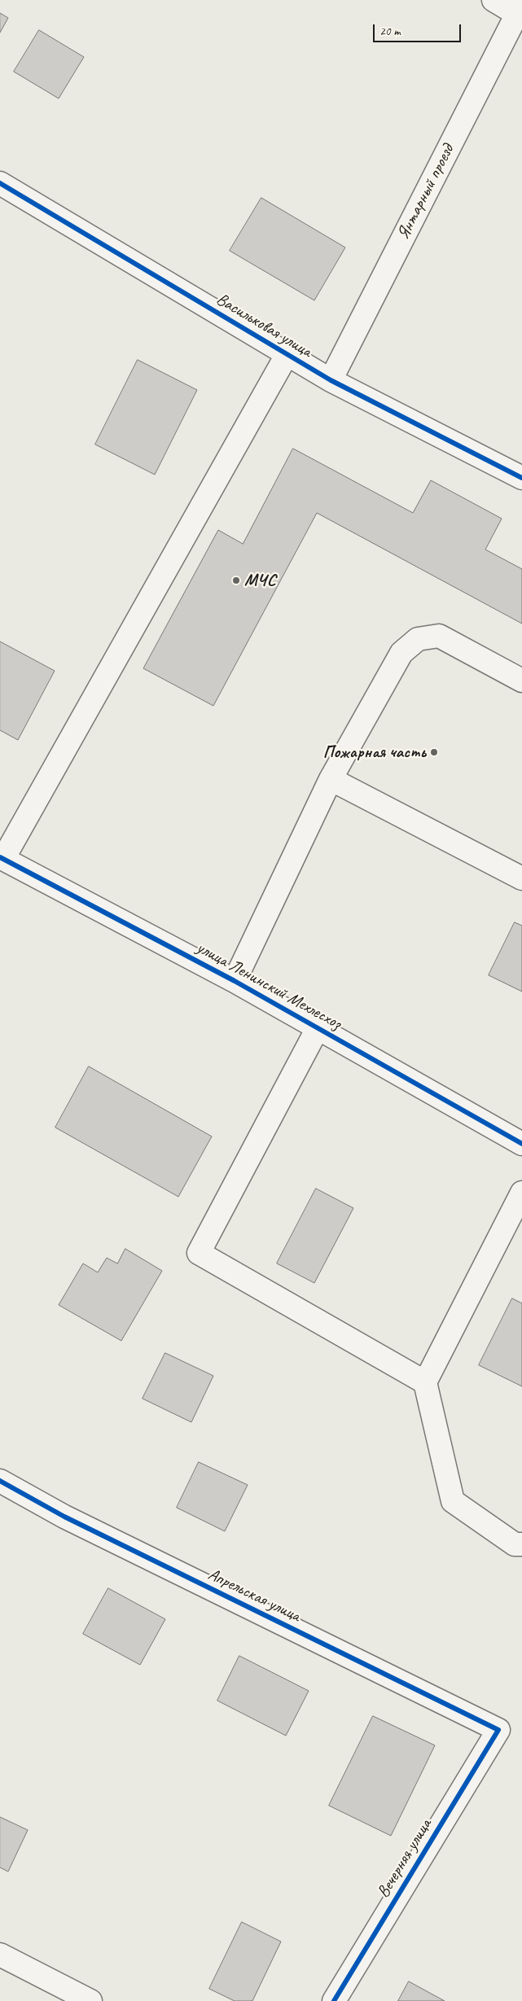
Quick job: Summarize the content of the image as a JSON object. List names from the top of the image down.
{
  "streets": {
    "street": [
      "Янтарный проезд",
      "Васильковая улица",
      "улица Ленинский Мехлесхоз",
      "Апрельская улица",
      "Вечерняя улица"
    ]
  },
  "crossings": [
    ["Янтарный проезд", "Васильковая улица"],
    ["Апрельская улица", "Вечерняя улица"]
  ],
  "places": ["МЧС", "Пожарная часть"],
  "scale_bar": "20 m"
}
